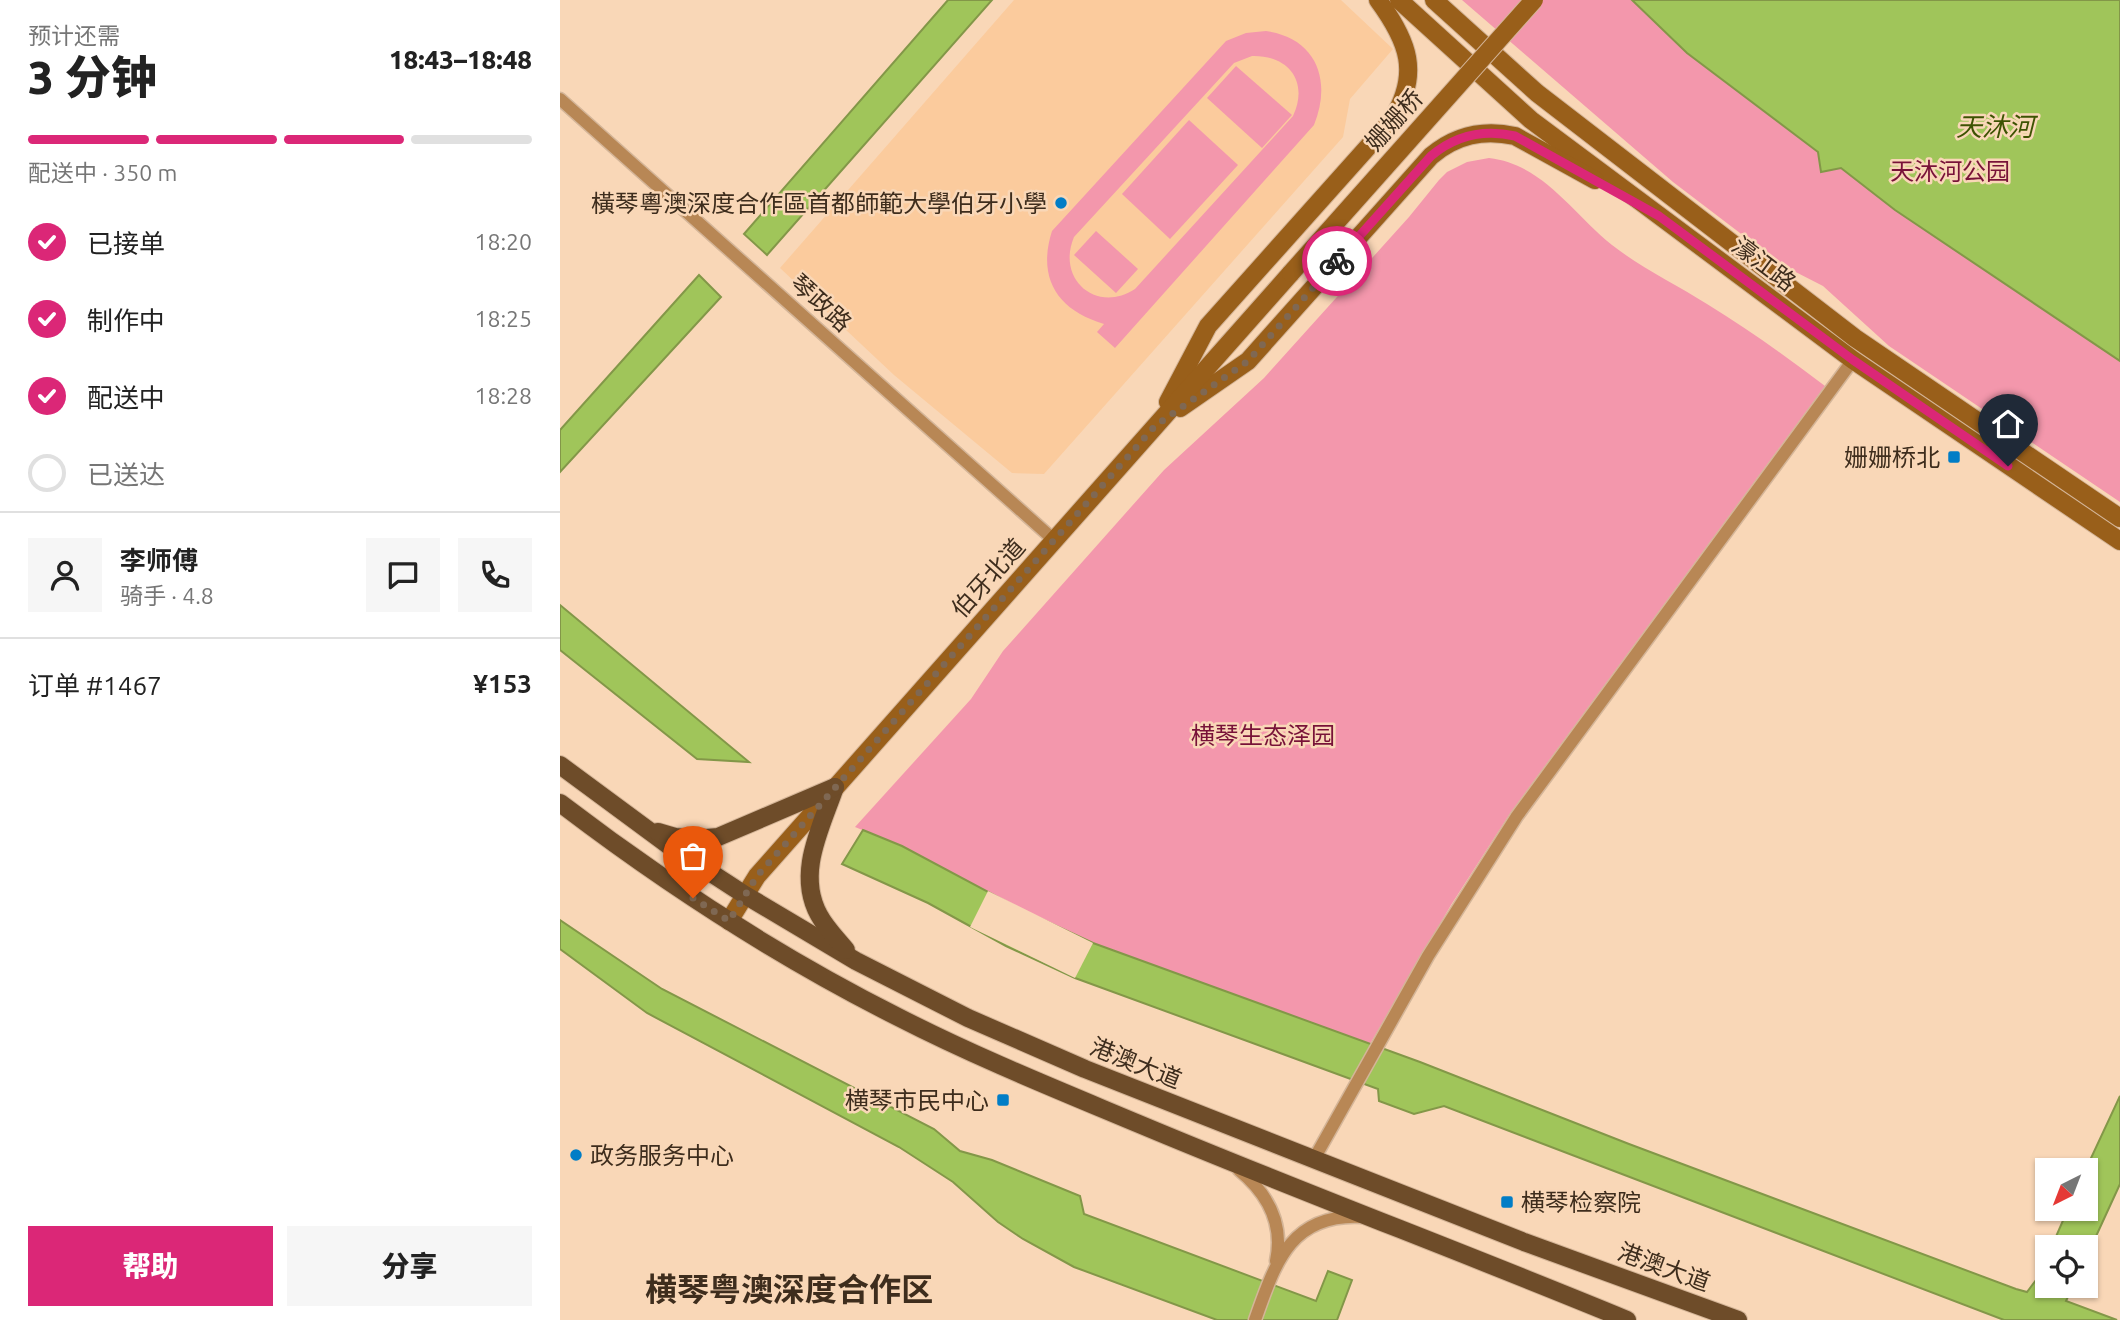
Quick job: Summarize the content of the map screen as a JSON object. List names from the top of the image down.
{
  "streets": {
    "main road": [
      "姗姗桥",
      "濠江路",
      "伯牙北道",
      "港澳大道"
    ],
    "street": ["琴政路"]
  },
  "crossings": [
    ["姗姗桥", "伯牙北道"],
    ["琴政路", "伯牙北道"],
    ["伯牙北道", "港澳大道"]
  ],
  "districts": ["横琴粤澳深度合作区"],
  "water": ["天沐河"],
  "parks": ["天沐河公园", "横琴生态泽园"],
  "places": {
    "other": ["橫琴粵澳深度合作區首都師範大學伯牙小學", "政务服务中心"],
    "transit": ["姗姗桥北", "横琴市民中心", "横琴检察院"]
  },
  "north": "bottom left",
  "page": {
    "heading": ["3 分钟", "预计还需", "18:43–18:48"],
    "panel": [
      "李师傅",
      "骑手 · 4.8",
      "订单 #1467",
      "¥153"
    ],
    "bar": "配送中 · 350 m",
    "list": [
      ["已接单", "18:20"],
      ["制作中", "18:25"],
      ["配送中", "18:28"],
      "已送达"
    ],
    "buttons": ["帮助", "分享"]
  }
}
